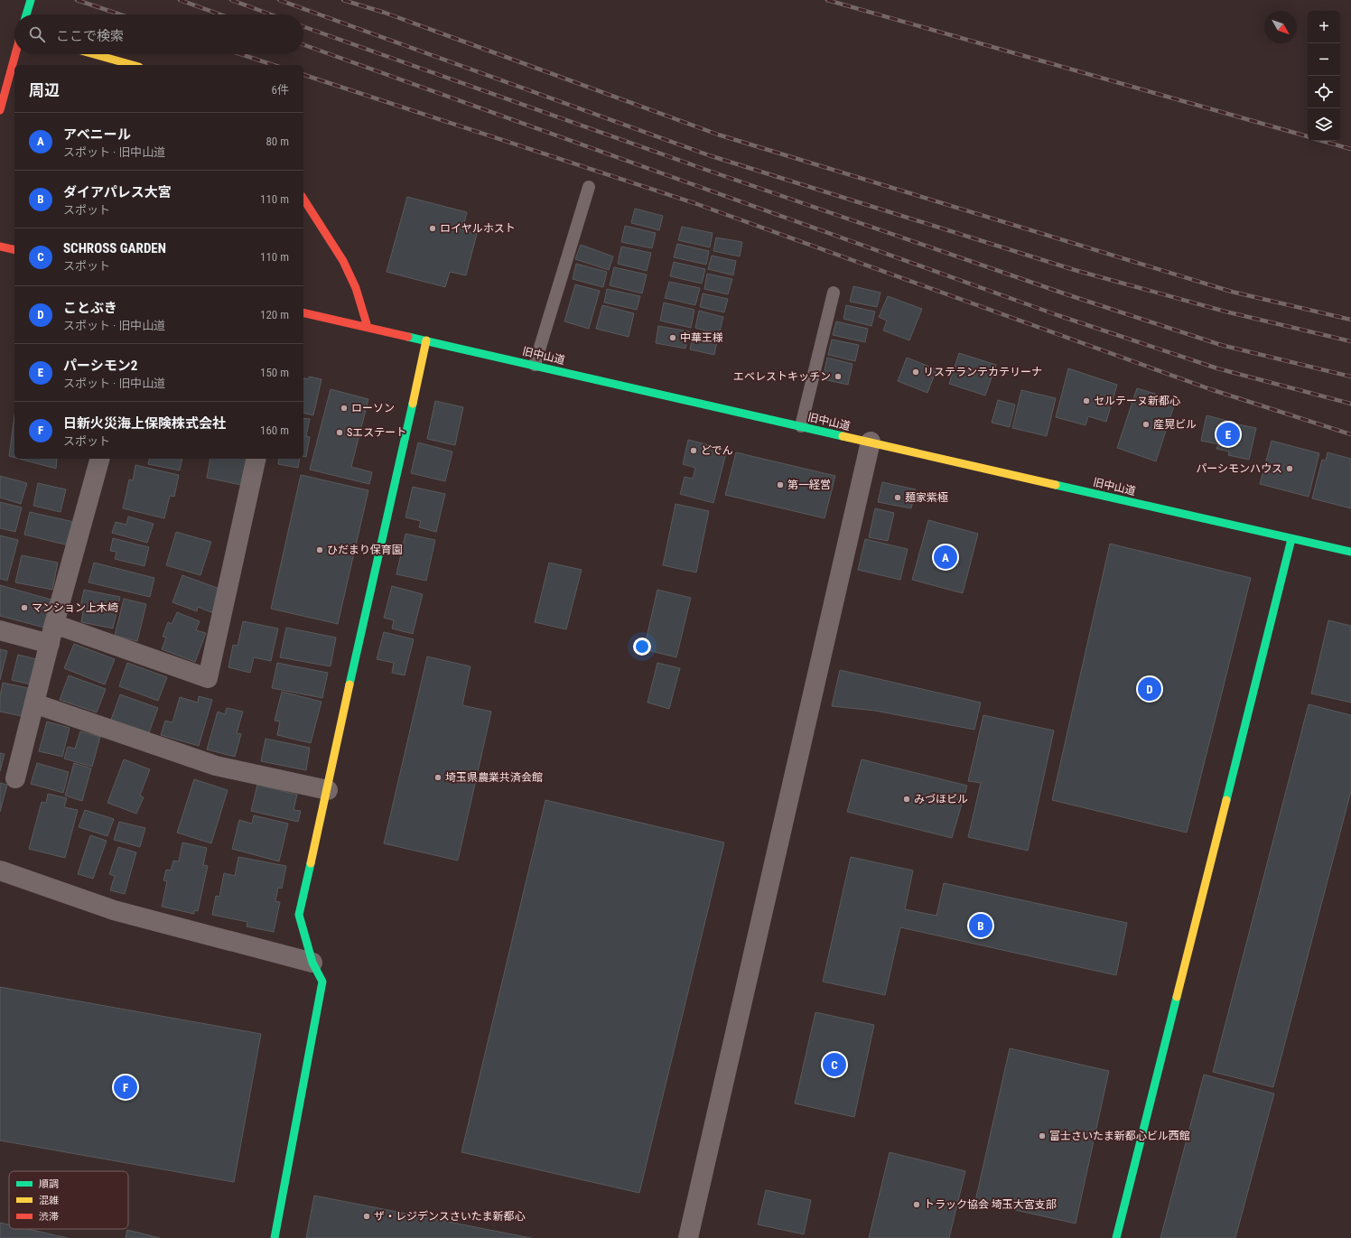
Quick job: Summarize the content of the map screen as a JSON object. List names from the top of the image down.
{
  "streets": {
    "street": ["旧中山道"]
  },
  "places": [
    "ロイヤルホスト",
    "中華王様",
    "リステランテカテリーナ",
    "エベレストキッチン",
    "セルテーヌ新都心",
    "ローソン",
    "産晃ビル",
    "Sエステート",
    "どでん",
    "パーシモンハウス",
    "第一経営",
    "麺家紫極",
    "ひだまり保育園",
    "マンション上木崎",
    "埼玉県農業共済会館",
    "みづほビル",
    "富士さいたま新都心ビル西館",
    "トラック協会 埼玉大宮支部",
    "ザ・レジデンスさいたま新都心"
  ],
  "legend": ["順調", "混雑", "渋滞"],
  "north": "bottom right",
  "page": {
    "map_buttons": ["+", "−"],
    "search": "ここで検索",
    "heading": ["周辺", "6件"],
    "list": [
      {
        "mark": "A",
        "name": "アベニール",
        "note": "スポット · 旧中山道",
        "value": "80 m"
      },
      {
        "mark": "B",
        "name": "ダイアパレス大宮",
        "note": "スポット",
        "value": "110 m"
      },
      {
        "mark": "C",
        "name": "SCHROSS GARDEN",
        "note": "スポット",
        "value": "110 m"
      },
      {
        "mark": "D",
        "name": "ことぶき",
        "note": "スポット · 旧中山道",
        "value": "120 m"
      },
      {
        "mark": "E",
        "name": "パーシモン2",
        "note": "スポット · 旧中山道",
        "value": "150 m"
      },
      {
        "mark": "F",
        "name": "日新火災海上保険株式会社",
        "note": "スポット",
        "value": "160 m"
      }
    ],
    "pins": [
      "E",
      "A",
      "D",
      "B",
      "C",
      "F"
    ]
  }
}
